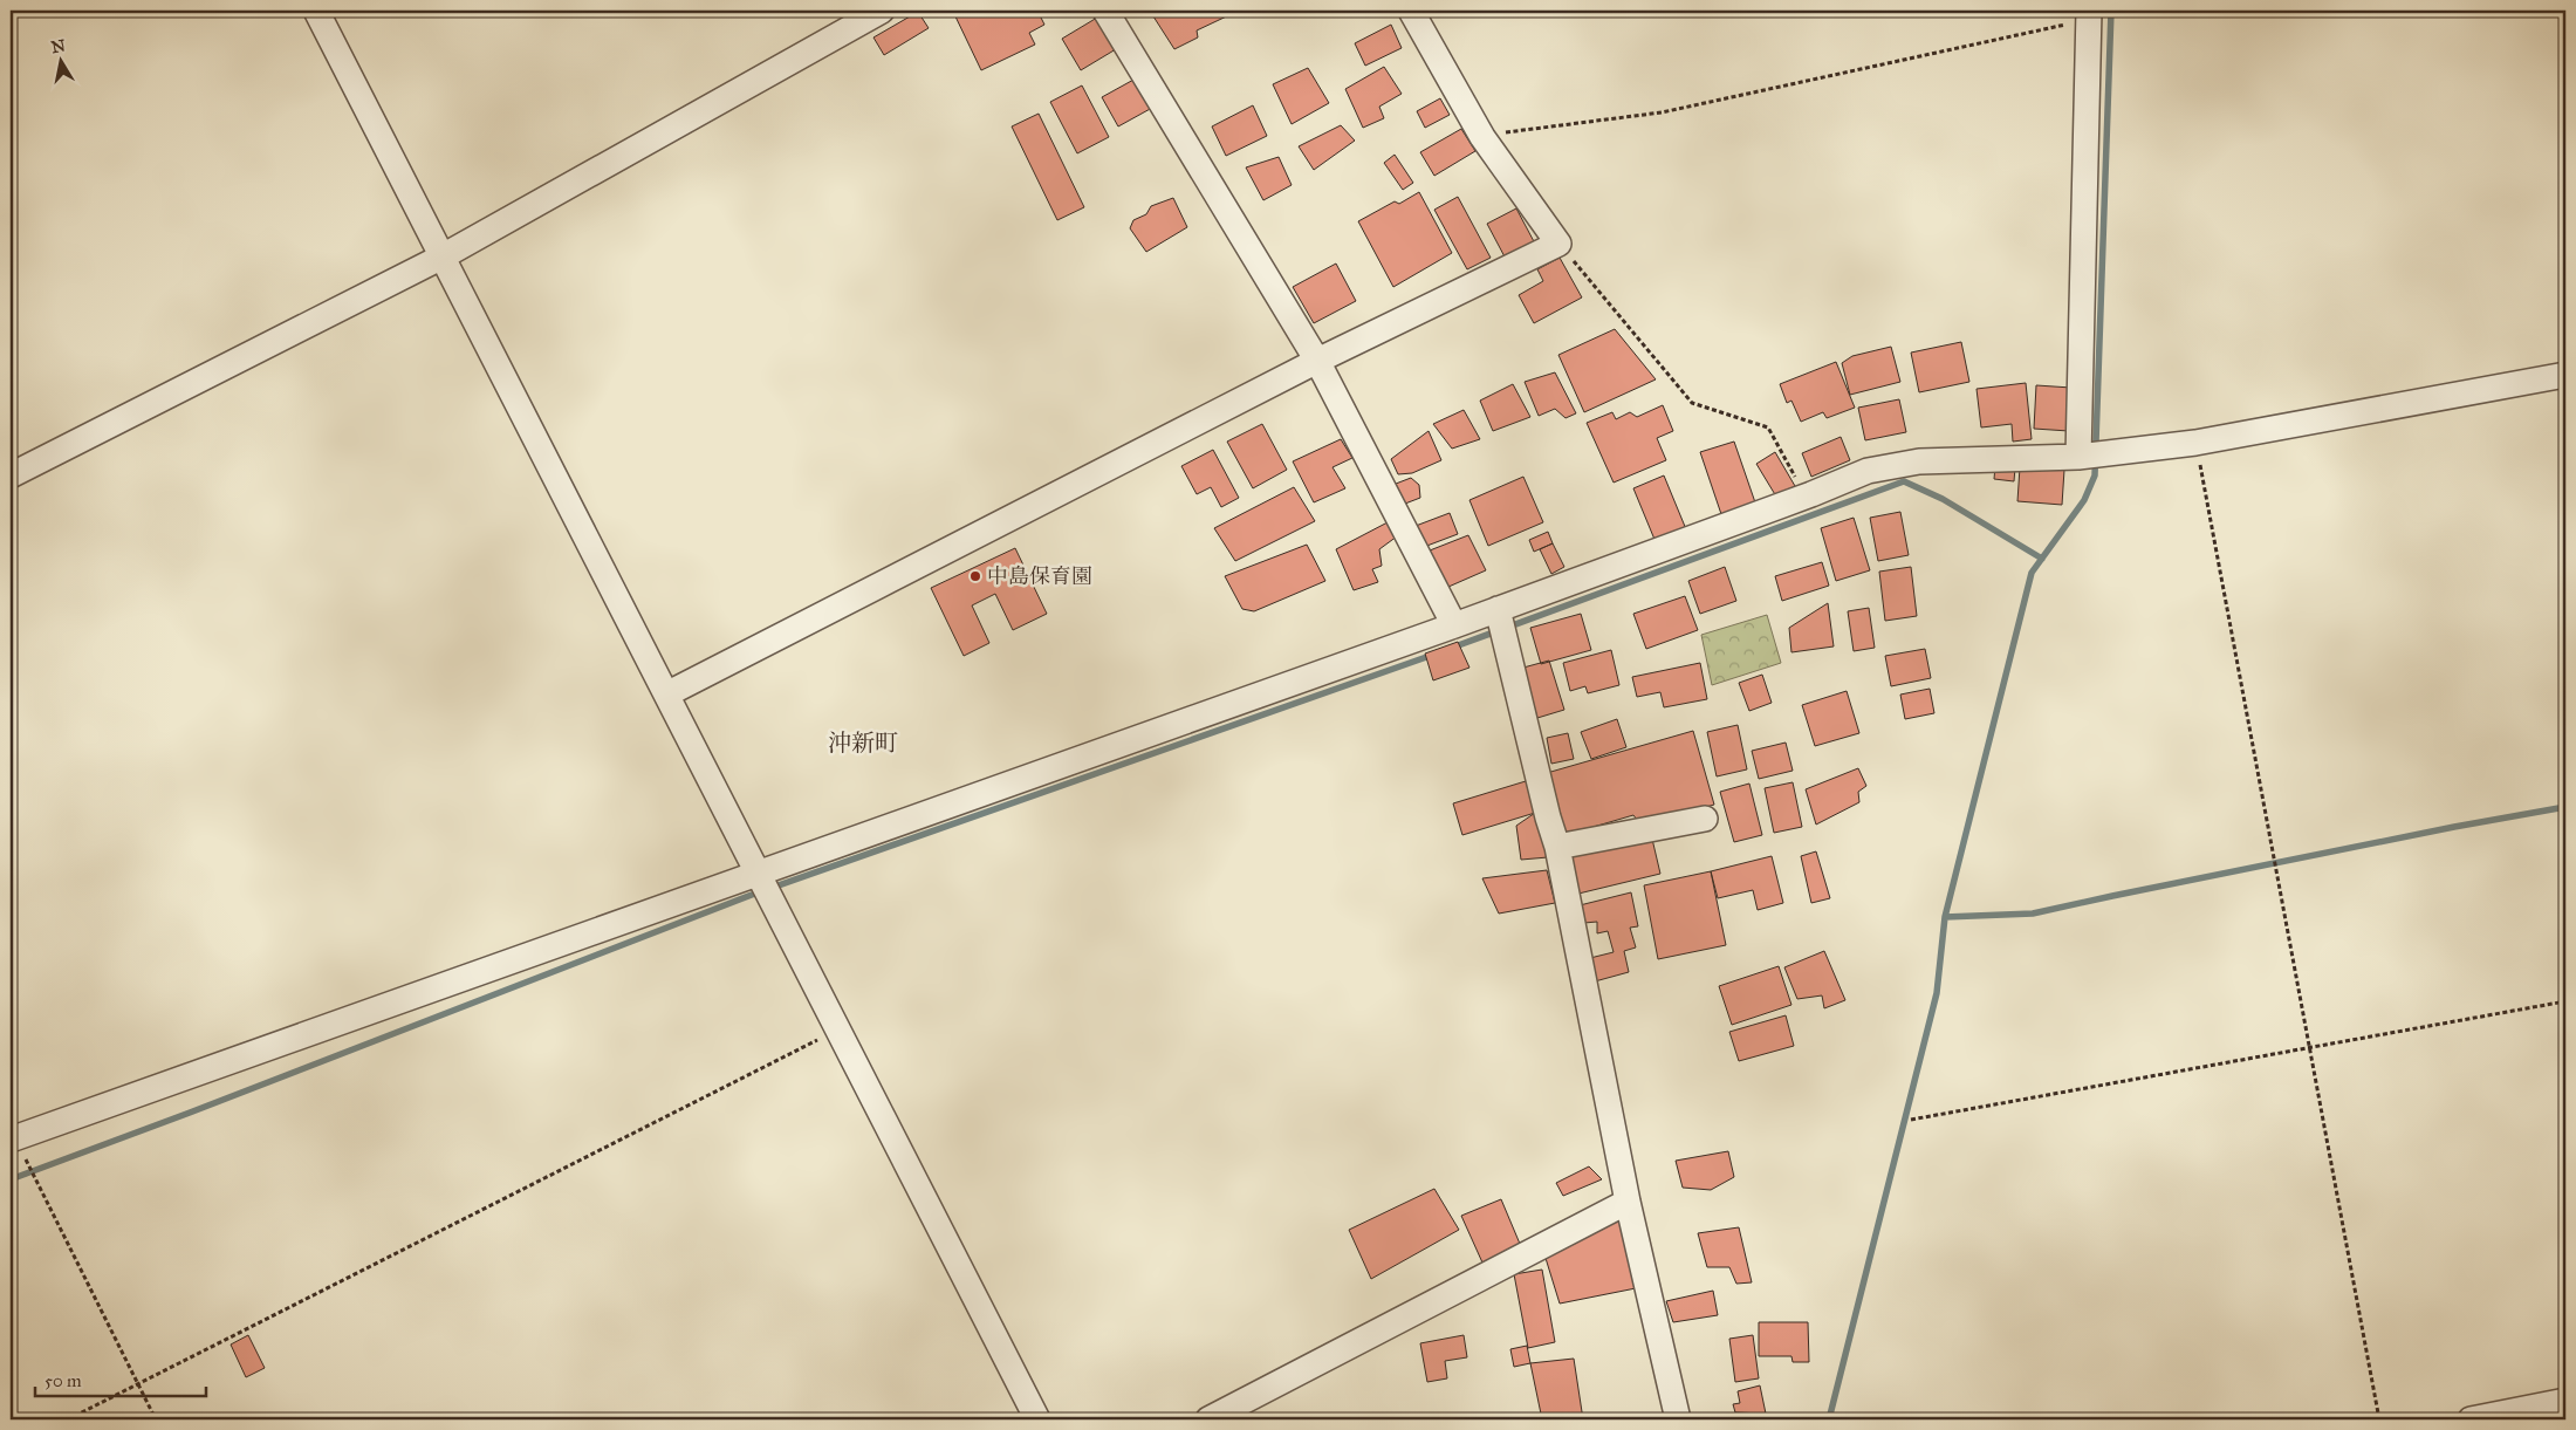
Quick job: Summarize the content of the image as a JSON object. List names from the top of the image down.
{
  "districts": ["沖新町"],
  "places": ["中島保育園"],
  "scale_bar": "50 m",
  "north": "top"
}
